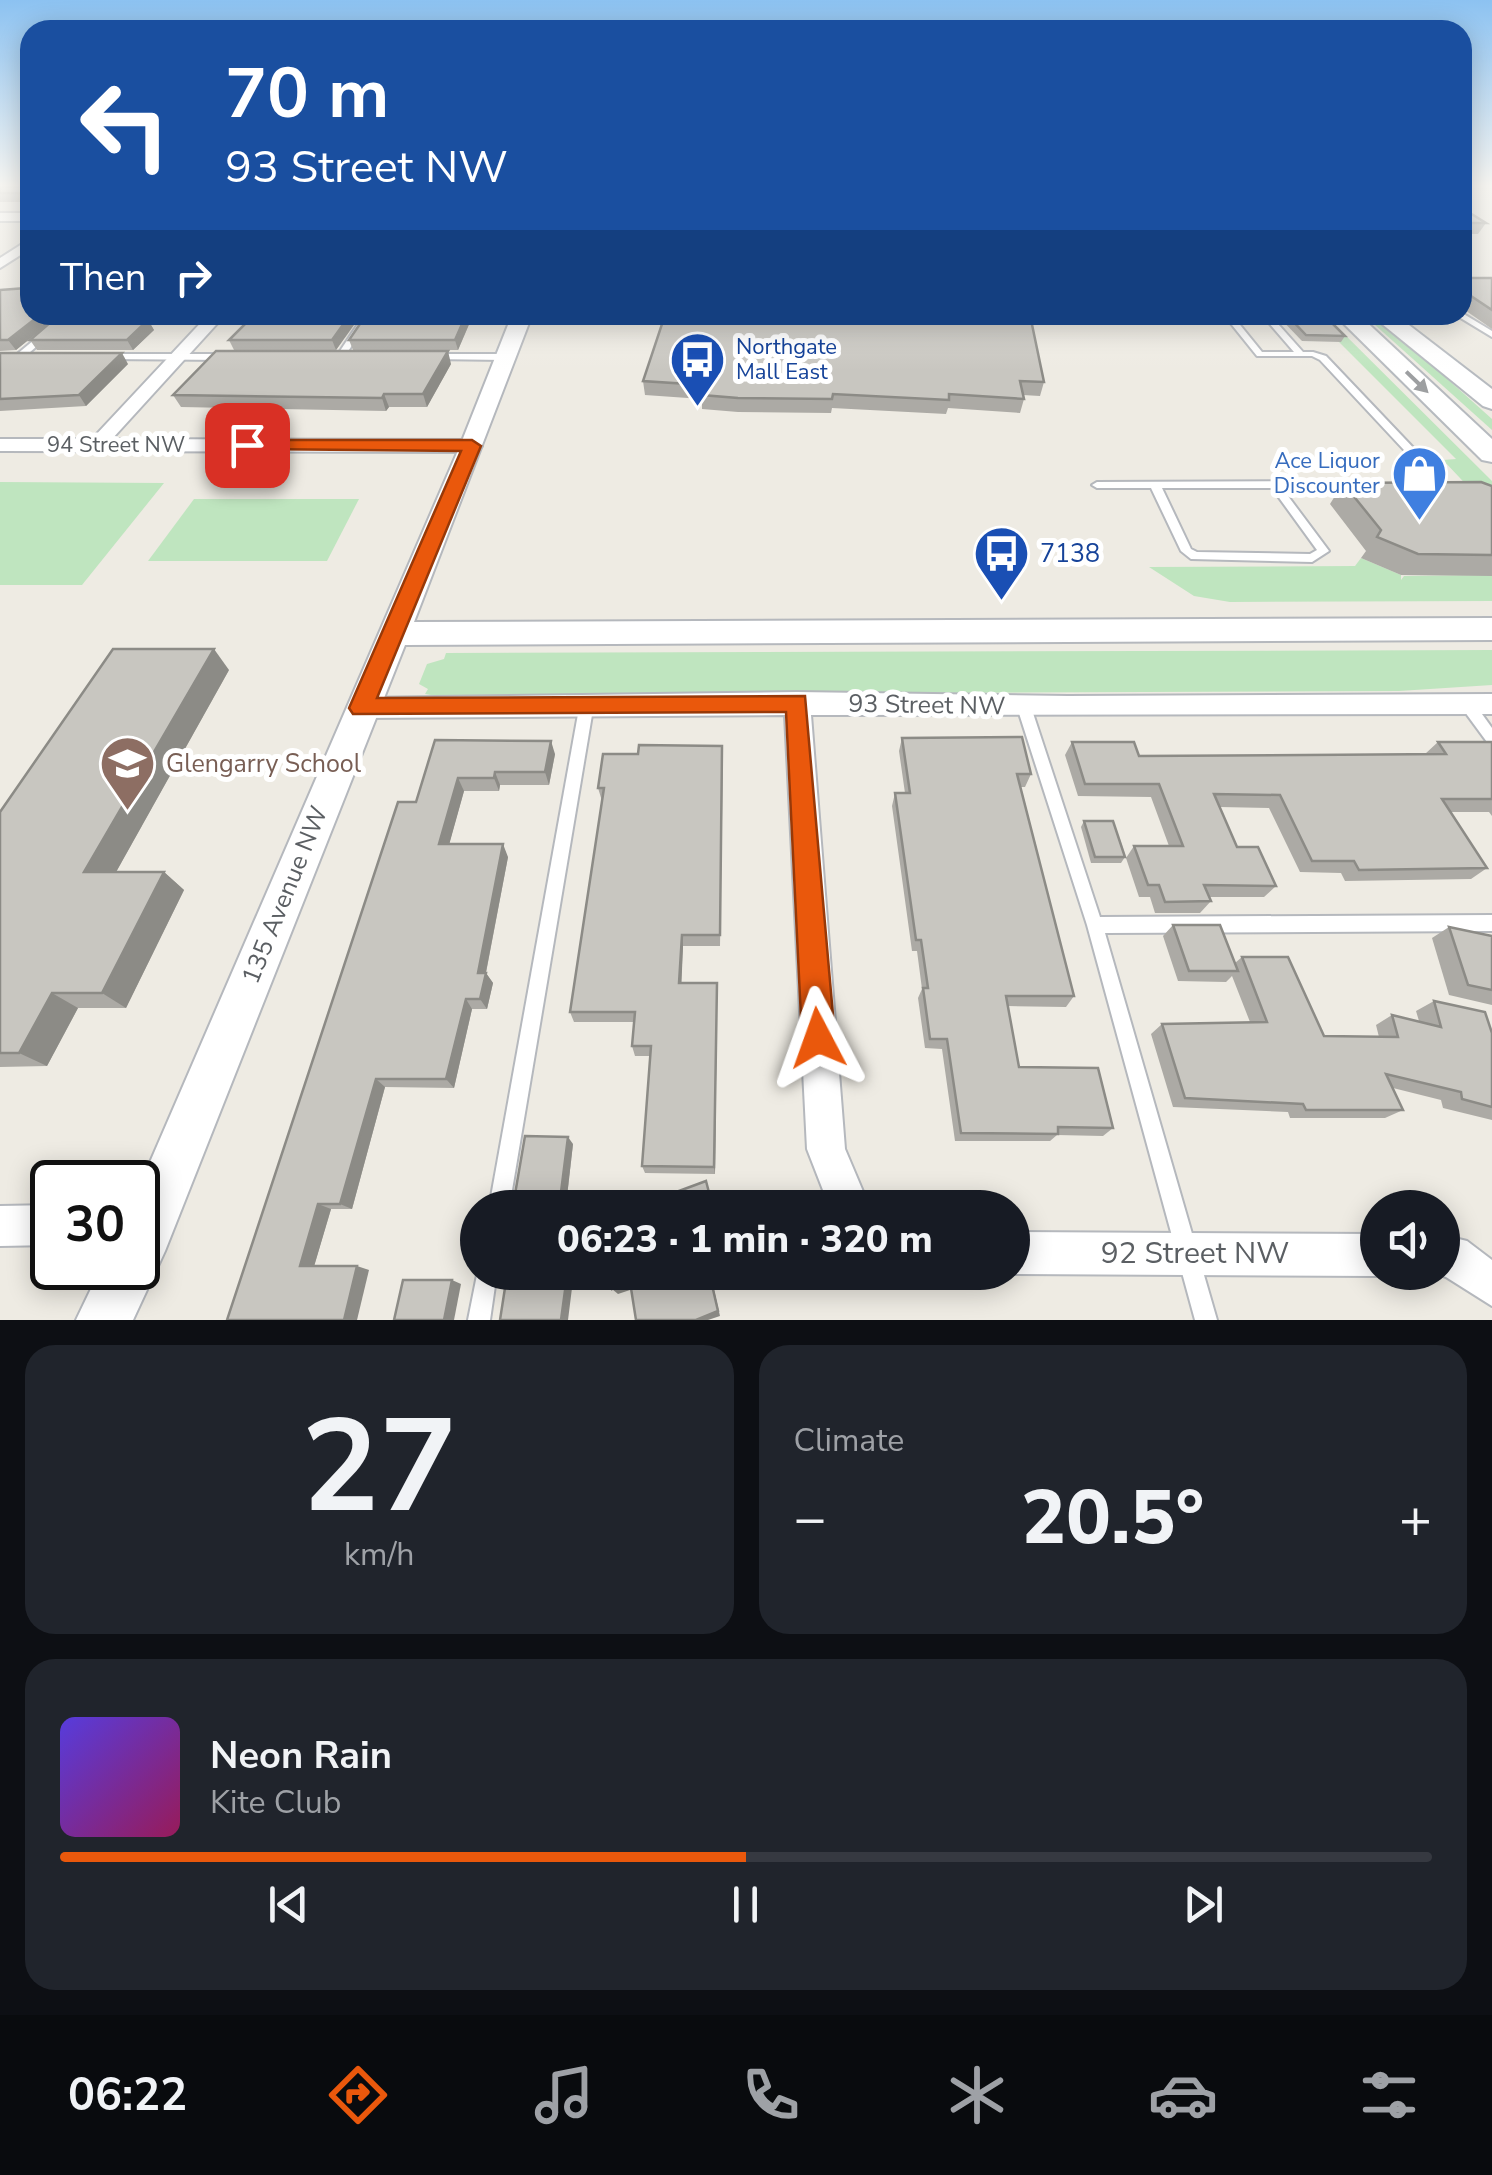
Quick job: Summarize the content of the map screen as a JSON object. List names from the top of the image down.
{
  "streets": {
    "street": [
      "94 Street NW",
      "93 Street NW",
      "135 Avenue NW",
      "92 Street NW"
    ]
  },
  "crossings": [
    ["94 Street NW", "135 Avenue NW"],
    ["93 Street NW", "135 Avenue NW"]
  ],
  "places": {
    "bus stop": ["Northgate Mall East", "7138"],
    "shop": ["Ace Liquor Discounter"],
    "school or university": ["Glengarry School"]
  },
  "page": {
    "turn": ["70 m", "93 Street NW"],
    "then": "Then",
    "limit": "30",
    "trip": "06:23 · 1 min · 320 m",
    "tile": [
      ["27", "km/h"],
      "Climate"
    ],
    "heat": ["−", "20.5°", "+"],
    "song": ["Neon Rain", "Kite Club"],
    "tabs": "06:22"
  }
}
